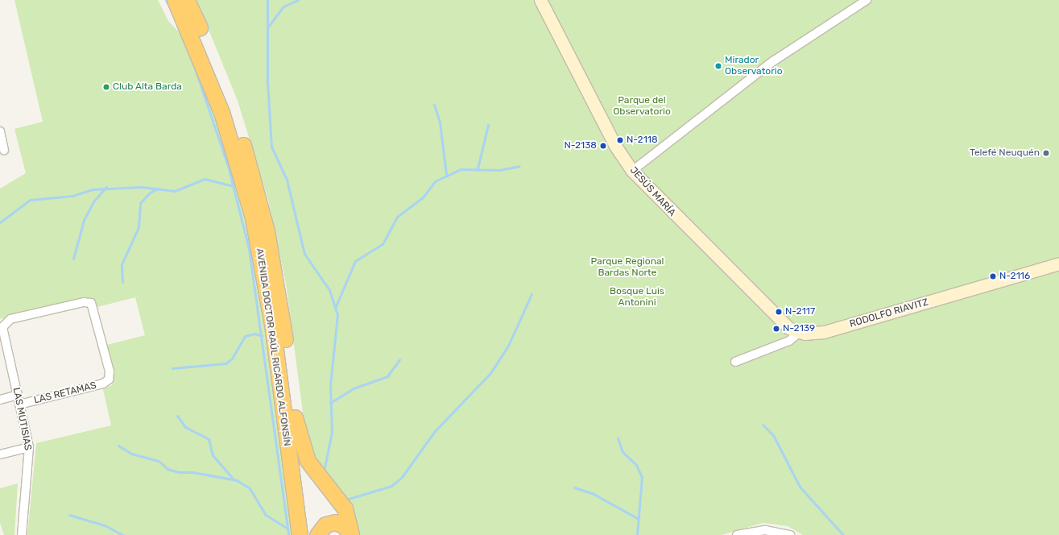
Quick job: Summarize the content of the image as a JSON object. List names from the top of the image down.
{
  "streets": {
    "highway": ["AVENIDA DOCTOR RAÚL RICARDO ALFONSÍN"],
    "main road": ["JESÚS MARÍA", "RODOLFO RIAVITZ"],
    "street": ["LAS RETAMAS", "LAS MUTISIAS"]
  },
  "crossings": [
    ["JESÚS MARÍA", "RODOLFO RIAVITZ"],
    ["LAS RETAMAS", "LAS MUTISIAS"]
  ],
  "parks": ["Parque del Observatorio", "Parque Regional Bardas Norte", "Bosque Luis Antonini"],
  "places": [
    "Mirador Observatorio",
    "Club Alta Barda",
    "N-2118",
    "N-2138",
    "Telefé Neuquén",
    "N-2116",
    "N-2117",
    "N-2139"
  ]
}
